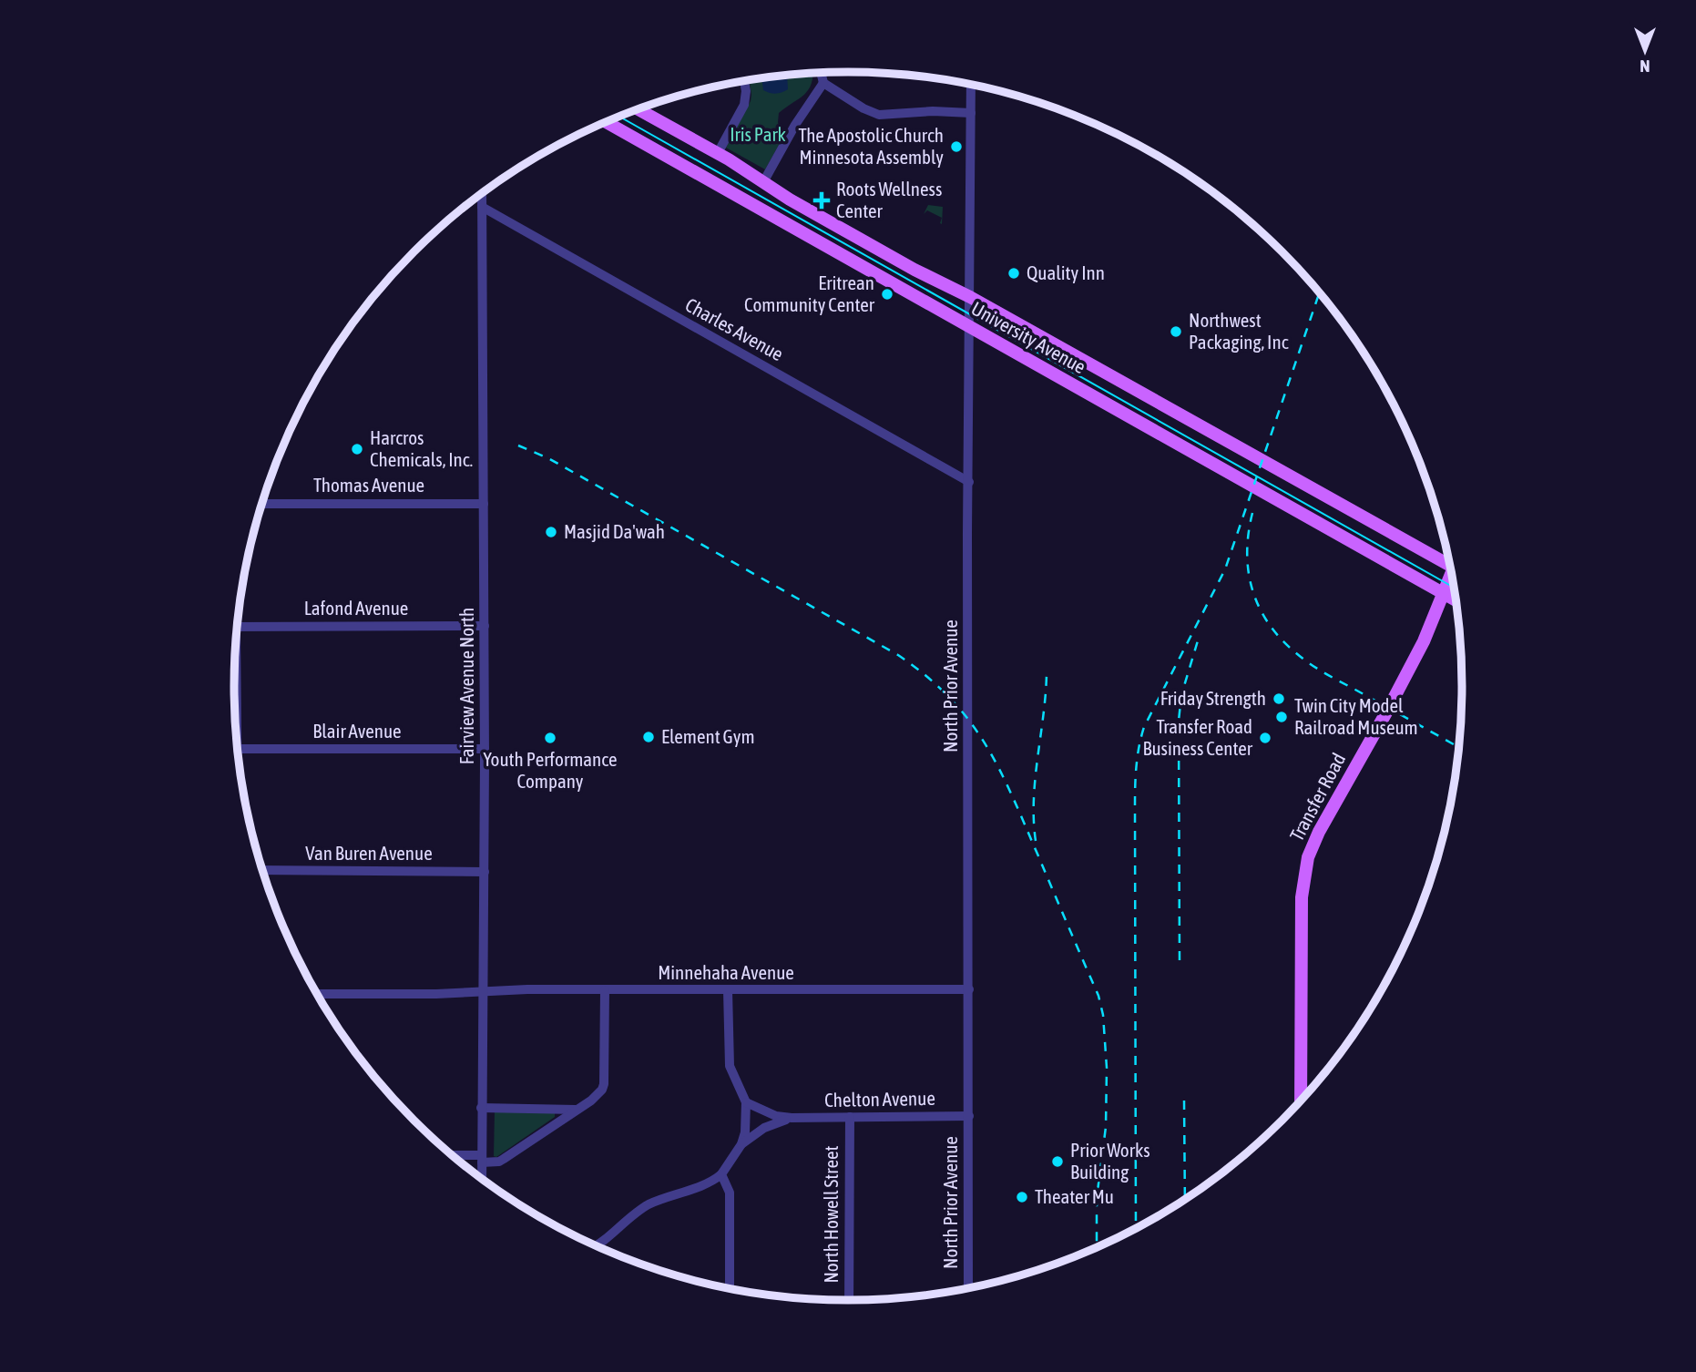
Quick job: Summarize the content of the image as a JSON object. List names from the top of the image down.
{
  "streets": {
    "main road": ["University Avenue", "Transfer Road"],
    "street": [
      "Charles Avenue",
      "Thomas Avenue",
      "Lafond Avenue",
      "Fairview Avenue North",
      "North Prior Avenue",
      "Blair Avenue",
      "Van Buren Avenue",
      "Minnehaha Avenue",
      "Chelton Avenue",
      "North Howell Street"
    ]
  },
  "crossings": [
    ["Charles Avenue", "Fairview Avenue North"],
    ["Charles Avenue", "North Prior Avenue"],
    ["University Avenue", "North Prior Avenue"],
    ["University Avenue", "Transfer Road"],
    ["Thomas Avenue", "Fairview Avenue North"],
    ["Lafond Avenue", "Fairview Avenue North"],
    ["Fairview Avenue North", "Blair Avenue"],
    ["Fairview Avenue North", "Van Buren Avenue"],
    ["Fairview Avenue North", "Minnehaha Avenue"],
    ["North Prior Avenue", "Minnehaha Avenue"],
    ["North Prior Avenue", "Chelton Avenue"],
    ["Chelton Avenue", "North Howell Street"]
  ],
  "parks": ["Iris Park"],
  "places": {
    "other": [
      "The Apostolic Church Minnesota Assembly",
      "Quality Inn",
      "Eritrean Community Center",
      "Northwest Packaging, Inc",
      "Harcros Chemicals, Inc.",
      "Masjid Da'wah",
      "Friday Strength",
      "Twin City Model Railroad Museum",
      "Element Gym",
      "Youth Performance Company",
      "Transfer Road Business Center",
      "Prior Works Building",
      "Theater Mu"
    ],
    "health": ["Roots Wellness Center"]
  },
  "north": "bottom"
}
